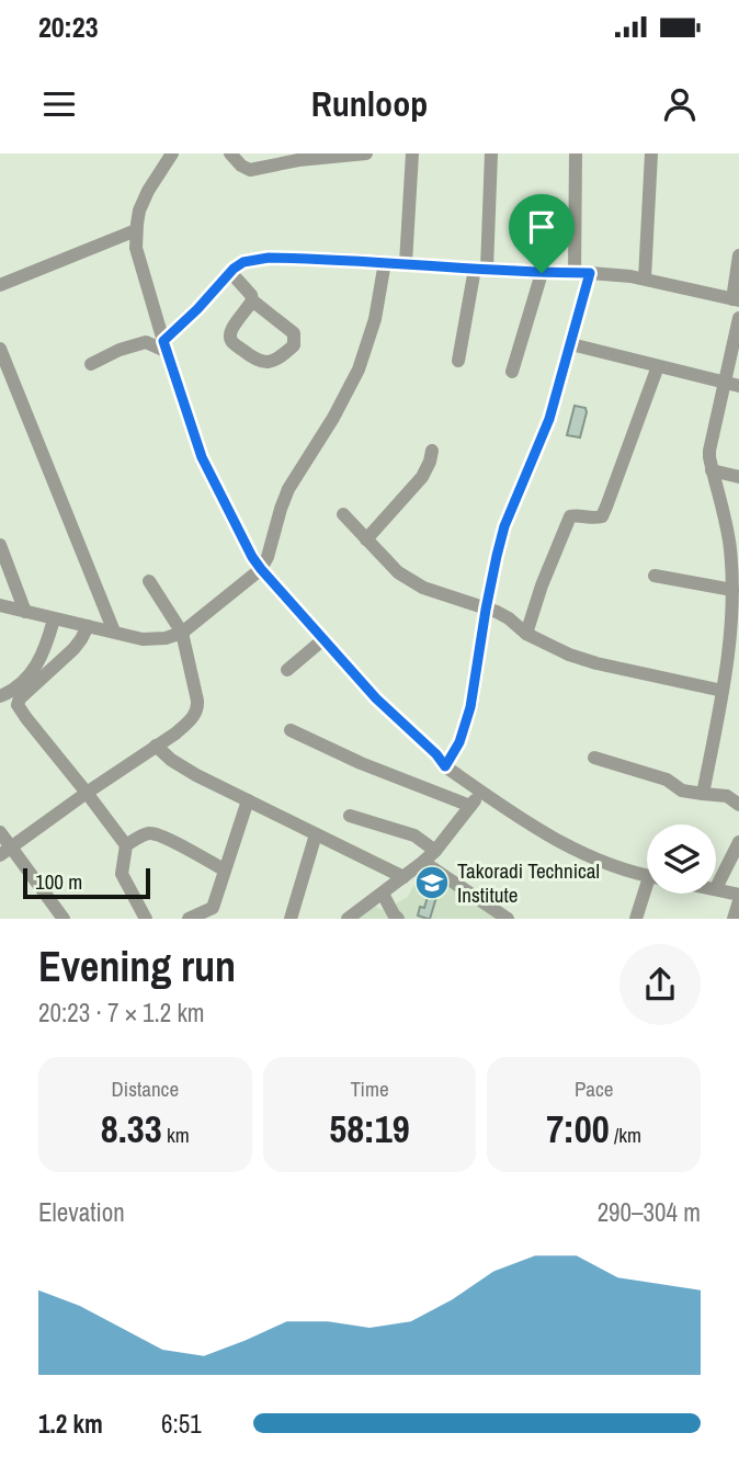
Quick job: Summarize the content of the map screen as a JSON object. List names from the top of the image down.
{
  "places": {
    "school or university": ["Takoradi Technical Institute"]
  },
  "scale_bar": "100 m",
  "page": {
    "status": "20:23",
    "header": "Runloop",
    "scale": "100 m",
    "heading": ["Evening run", "20:23 · 7 × 1.2 km"],
    "stats": [
      ["Distance", "8.33 km"],
      ["Time", "58:19"],
      ["Pace", "7:00 /km"]
    ],
    "chart": ["Elevation", "290–304 m"],
    "list": [
      {
        "name": "1.2 km",
        "note": "6:51"
      }
    ]
  }
}
